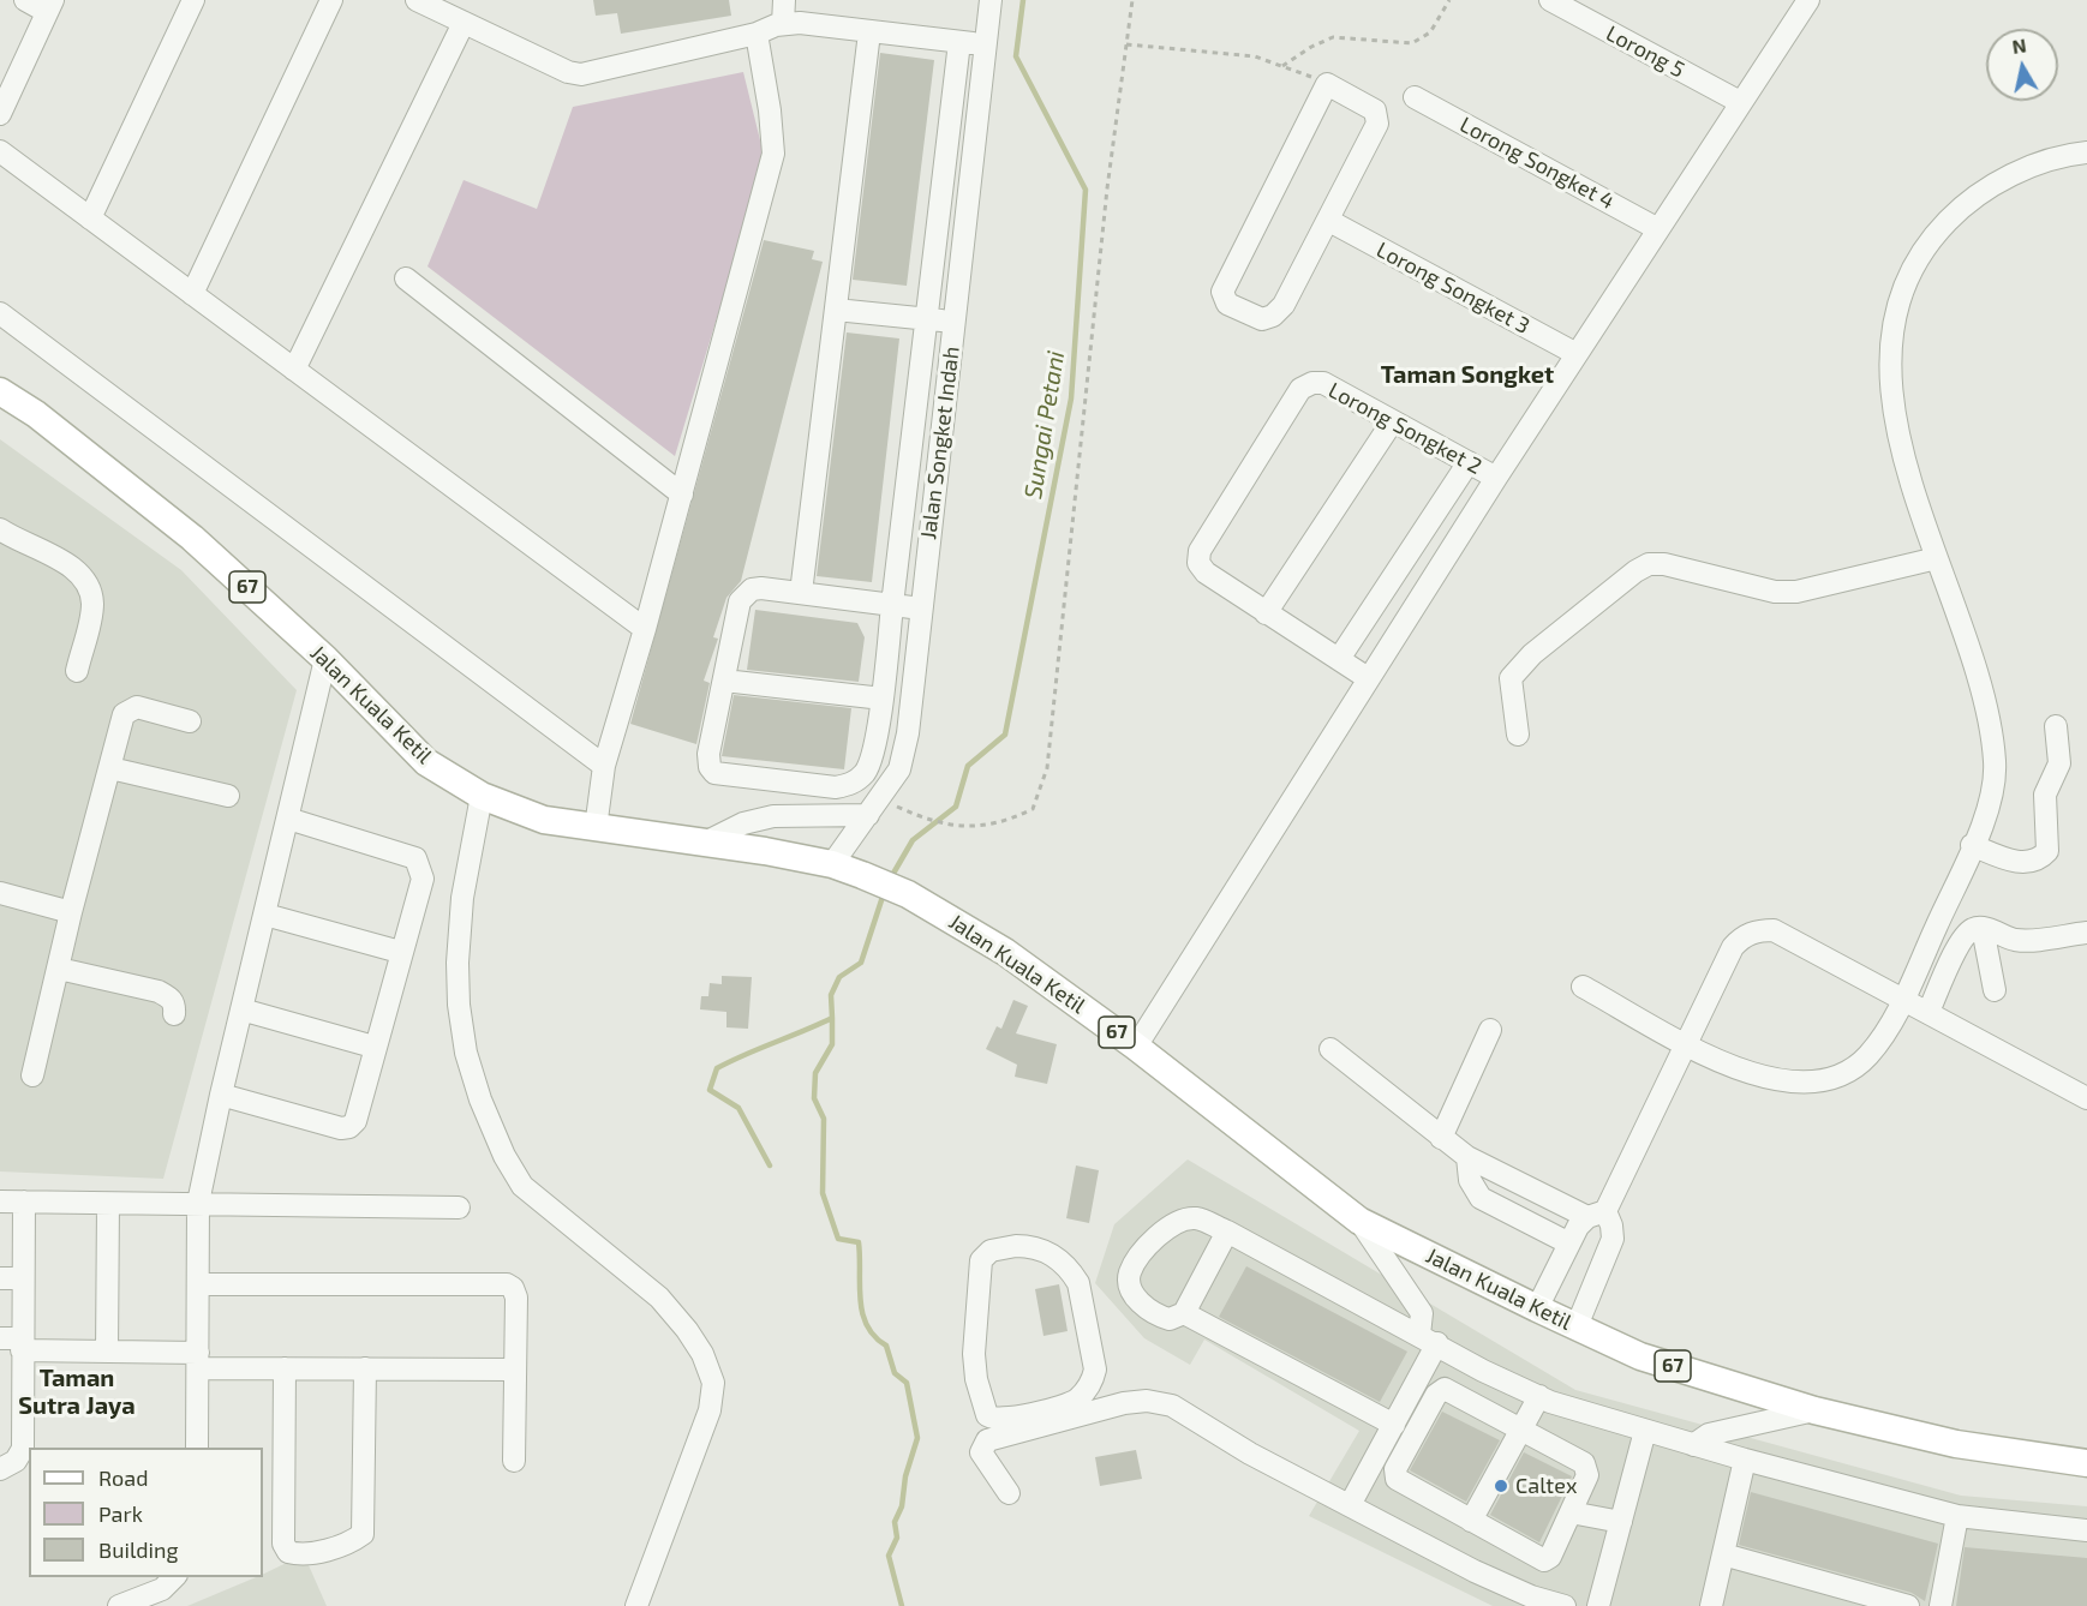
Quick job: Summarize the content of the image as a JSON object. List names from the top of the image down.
{
  "streets": {
    "main road": ["67", "Jalan Kuala Ketil"],
    "street": [
      "Lorong 5",
      "Lorong Songket 4",
      "Lorong Songket 3",
      "Lorong Songket 2",
      "Jalan Songket Indah"
    ]
  },
  "crossings": [
    ["Jalan Songket Indah", "Jalan Kuala Ketil"]
  ],
  "districts": ["Taman Songket", "Taman Sutra Jaya"],
  "water": ["Sungai Petani"],
  "places": ["Caltex"],
  "legend": ["Road", "Park", "Building"],
  "north": "top"
}
